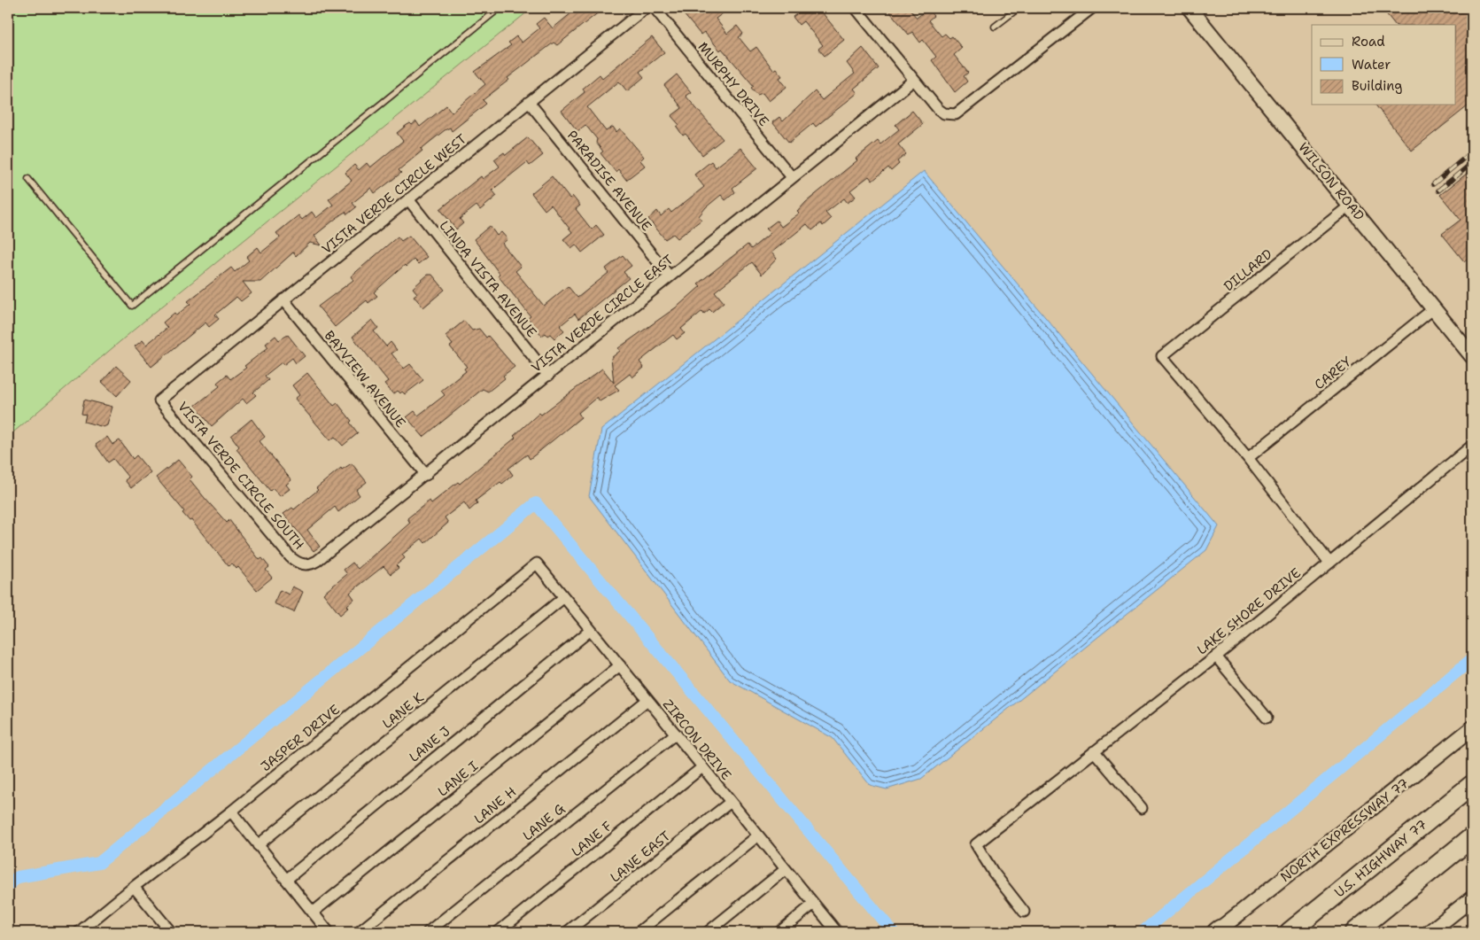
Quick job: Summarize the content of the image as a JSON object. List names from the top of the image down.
{
  "streets": {
    "highway": ["U.S. HIGHWAY 77"],
    "main road": ["WILSON ROAD", "NORTH EXPRESSWAY 77"],
    "street": [
      "MURPHY DRIVE",
      "PARADISE AVENUE",
      "VISTA VERDE CIRCLE WEST",
      "DILLARD",
      "LINDA VISTA AVENUE",
      "VISTA VERDE CIRCLE EAST",
      "CAREY",
      "BAYVIEW AVENUE",
      "VISTA VERDE CIRCLE SOUTH",
      "LAKE SHORE DRIVE",
      "LANE K",
      "JASPER DRIVE",
      "ZIRCON DRIVE",
      "LANE J",
      "LANE I",
      "LANE H",
      "LANE G",
      "LANE F",
      "LANE EAST"
    ]
  },
  "crossings": [
    ["MURPHY DRIVE", "VISTA VERDE CIRCLE EAST"],
    ["PARADISE AVENUE", "VISTA VERDE CIRCLE WEST"],
    ["PARADISE AVENUE", "VISTA VERDE CIRCLE EAST"],
    ["WILSON ROAD", "DILLARD"],
    ["WILSON ROAD", "CAREY"],
    ["VISTA VERDE CIRCLE WEST", "LINDA VISTA AVENUE"],
    ["VISTA VERDE CIRCLE WEST", "BAYVIEW AVENUE"],
    ["VISTA VERDE CIRCLE WEST", "VISTA VERDE CIRCLE SOUTH"],
    ["DILLARD", "CAREY"],
    ["LINDA VISTA AVENUE", "VISTA VERDE CIRCLE EAST"],
    ["VISTA VERDE CIRCLE EAST", "BAYVIEW AVENUE"],
    ["VISTA VERDE CIRCLE EAST", "VISTA VERDE CIRCLE SOUTH"],
    ["LANE K", "ZIRCON DRIVE"],
    ["JASPER DRIVE", "ZIRCON DRIVE"],
    ["ZIRCON DRIVE", "LANE J"],
    ["ZIRCON DRIVE", "LANE I"],
    ["ZIRCON DRIVE", "LANE H"],
    ["ZIRCON DRIVE", "LANE G"],
    ["ZIRCON DRIVE", "LANE F"],
    ["ZIRCON DRIVE", "LANE EAST"]
  ],
  "legend": ["Road", "Water", "Building"]
}
